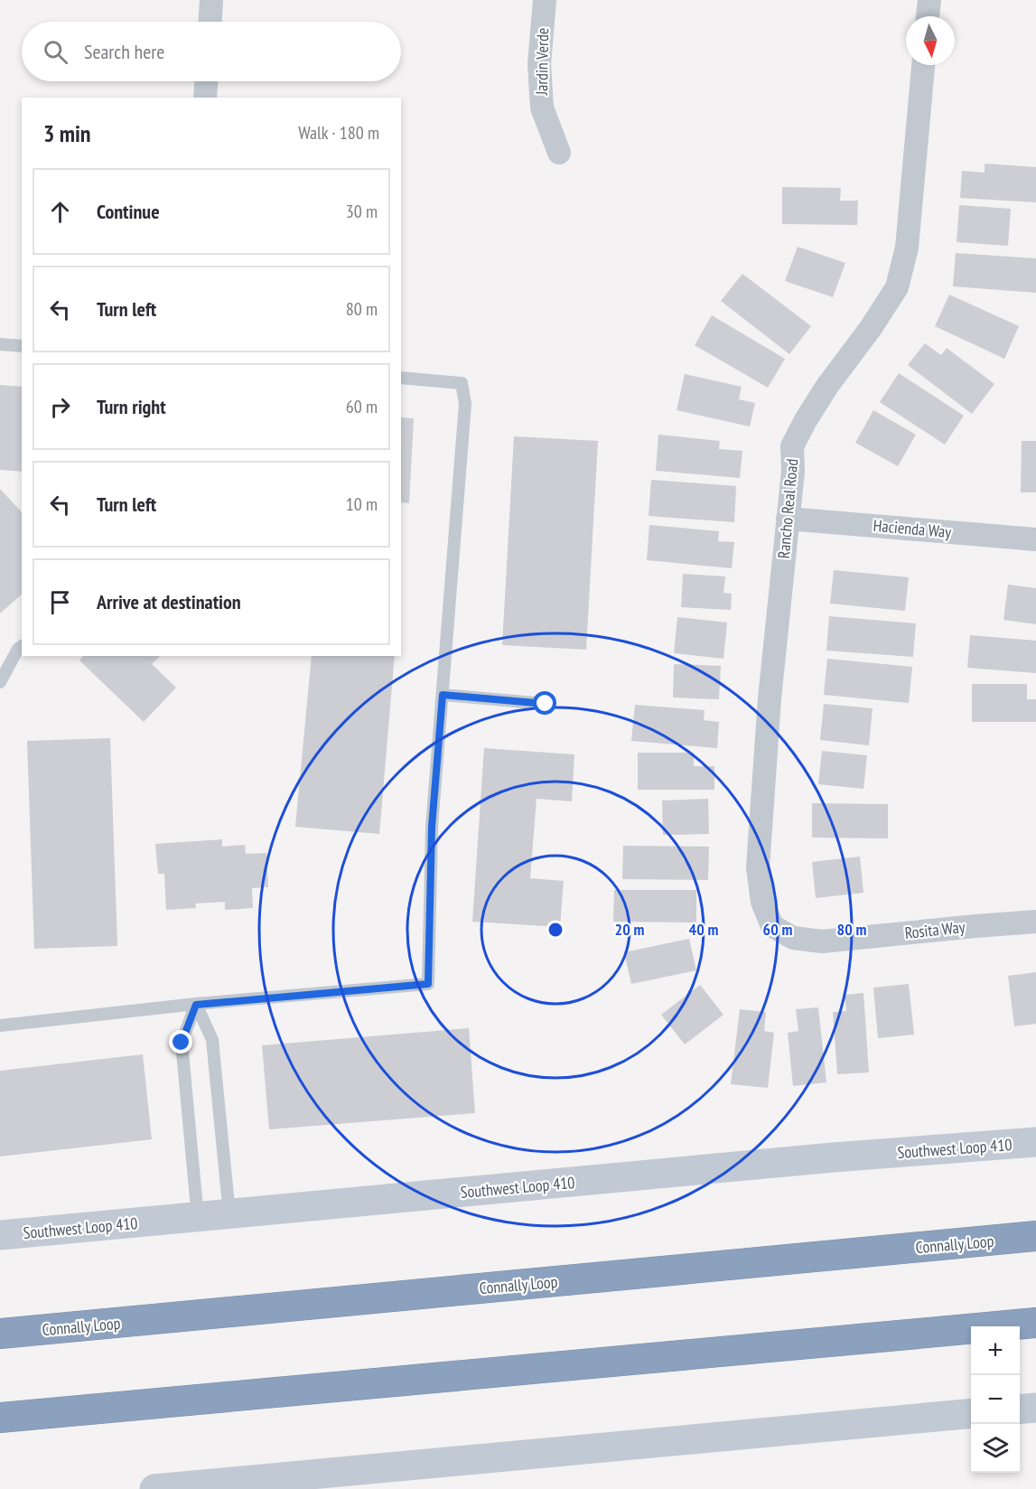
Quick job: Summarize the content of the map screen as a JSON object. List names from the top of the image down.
{
  "streets": {
    "highway": ["Connally Loop"],
    "main road": ["Southwest Loop 410"],
    "street": [
      "Jardin Verde",
      "Rancho Real Road",
      "Hacienda Way",
      "Rosita Way"
    ]
  },
  "crossings": [
    ["Rancho Real Road", "Hacienda Way"],
    ["Rancho Real Road", "Rosita Way"]
  ],
  "north": "bottom",
  "page": {
    "search": "Search here",
    "heading": ["3 min", "Walk · 180 m"],
    "list": [
      ["Continue", "30 m"],
      ["Turn left", "80 m"],
      ["Turn right", "60 m"],
      ["Turn left", "10 m"],
      "Arrive at destination"
    ],
    "map_buttons": ["+", "−"]
  },
  "rings": [
    "20 m",
    "40 m",
    "60 m",
    "80 m"
  ]
}
